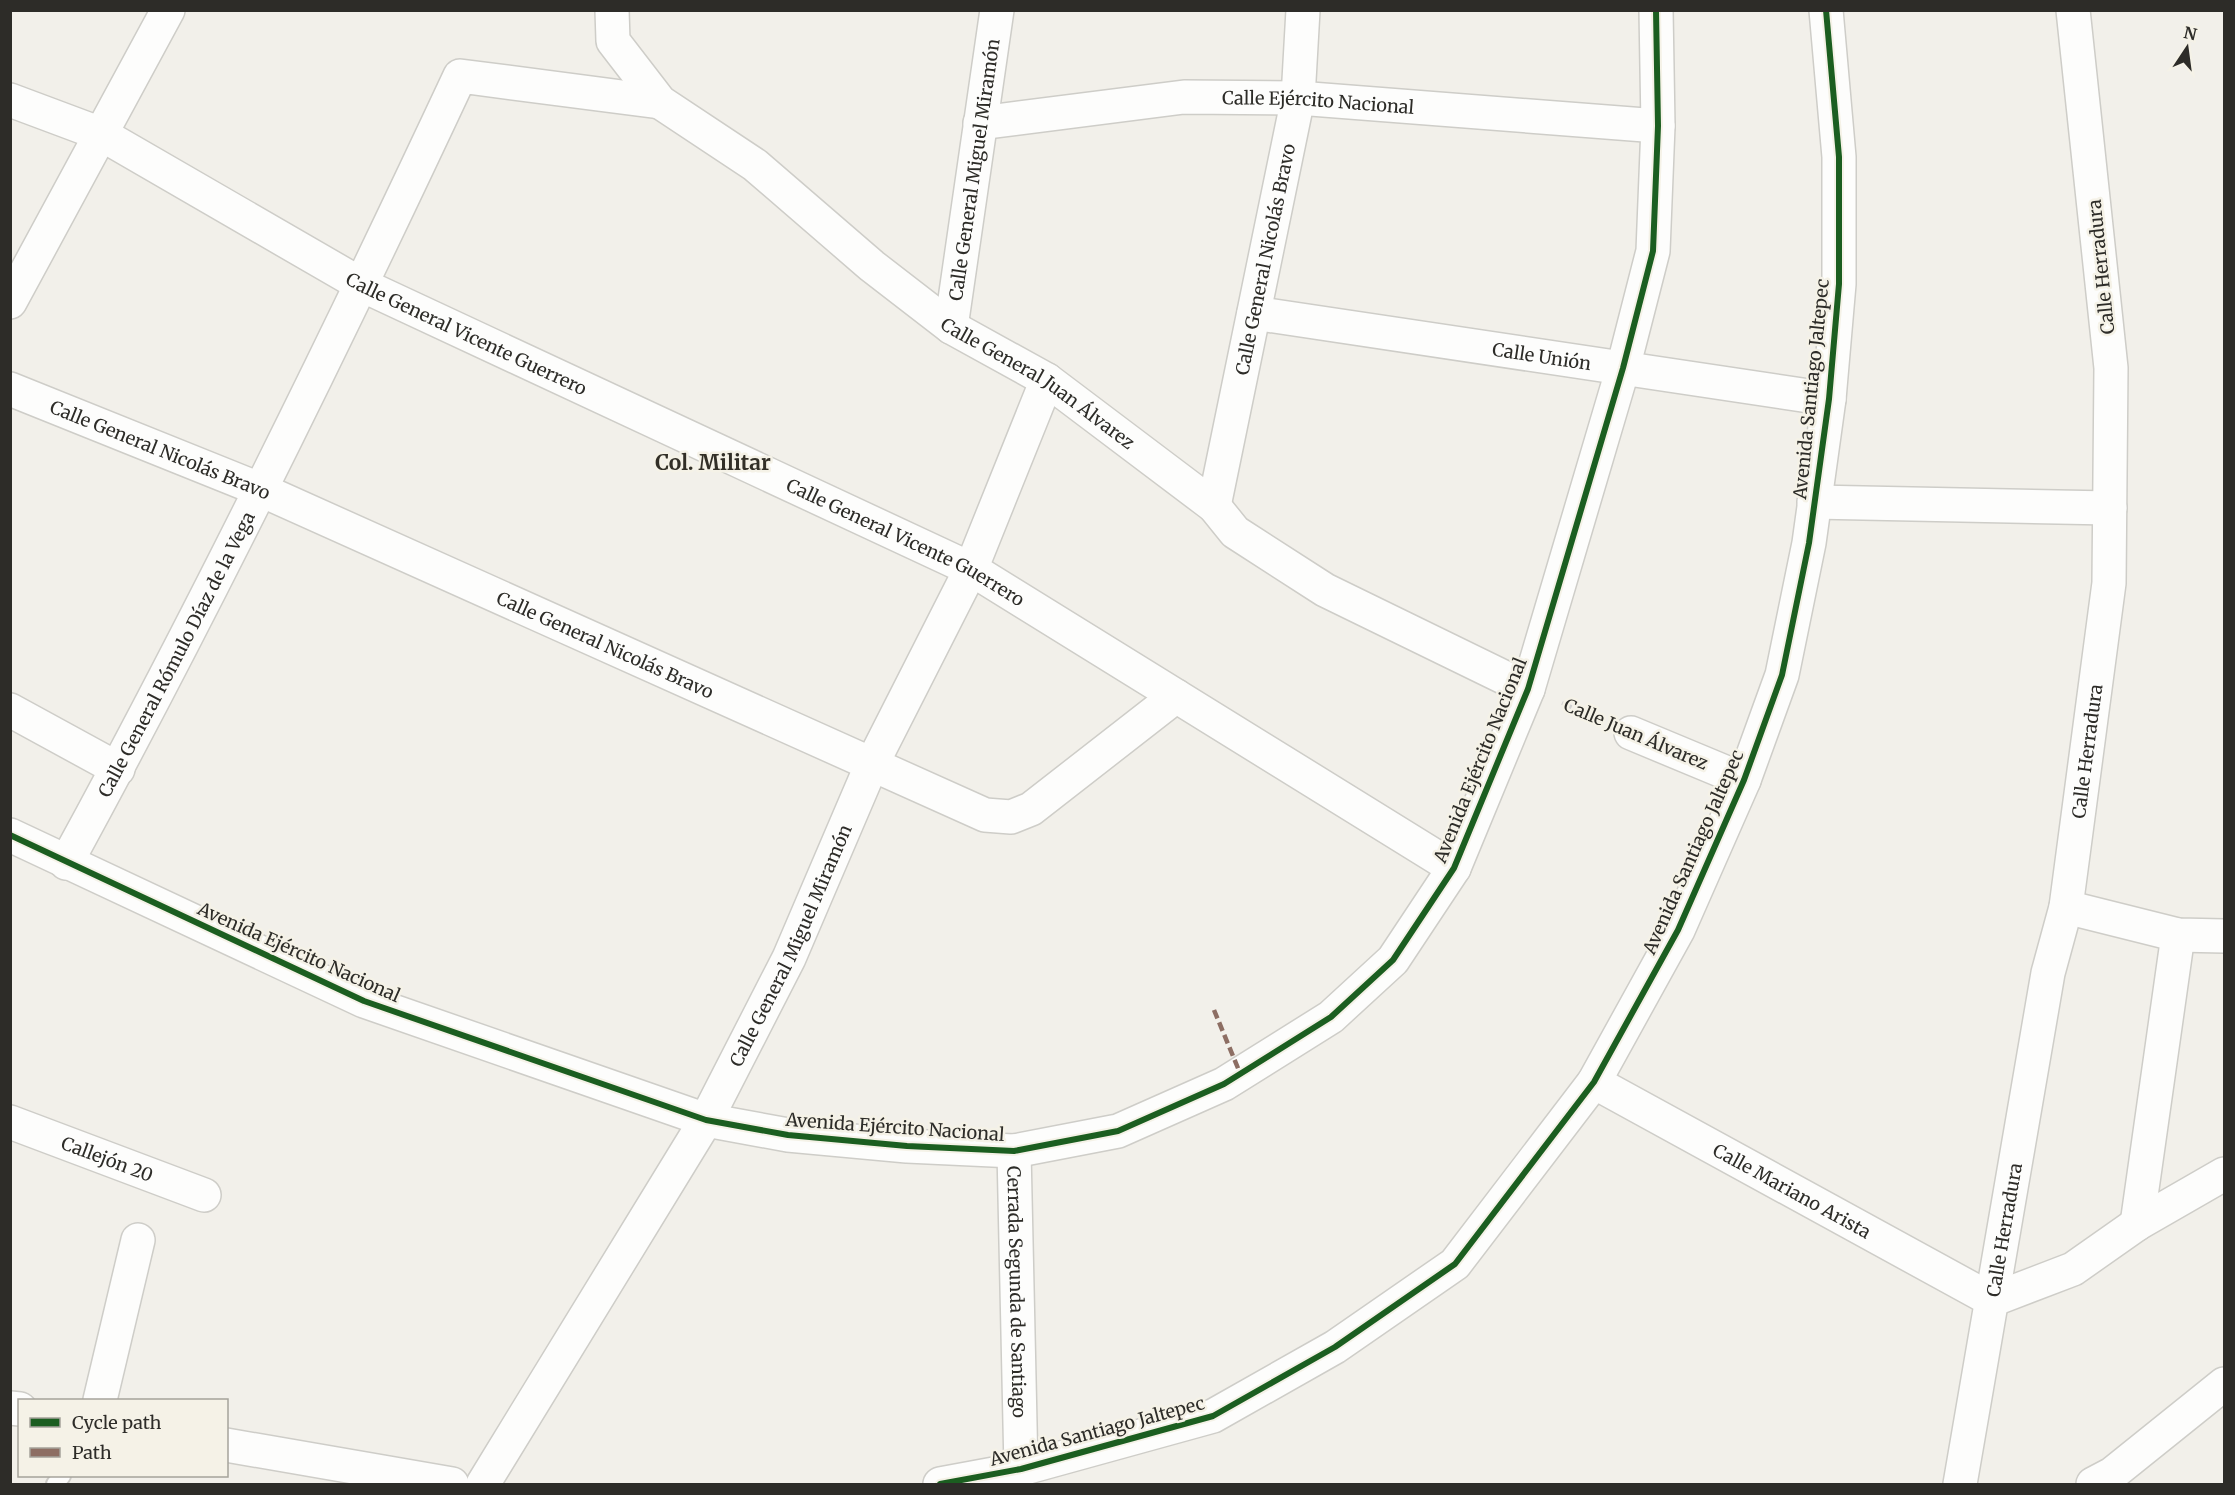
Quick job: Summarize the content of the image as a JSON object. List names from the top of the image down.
{
  "streets": {
    "street": [
      "Calle Ejército Nacional",
      "Calle General Miguel Miramón",
      "Calle General Nicolás Bravo",
      "Calle Herradura",
      "Calle General Vicente Guerrero",
      "Calle Unión",
      "Calle General Juan Álvarez",
      "Avenida Santiago Jaltepec",
      "Calle General Rómulo Díaz de la Vega",
      "Calle Juan Álvarez",
      "Avenida Ejército Nacional",
      "Callejón 20",
      "Calle Mariano Arista",
      "Cerrada Segunda de Santiago"
    ]
  },
  "crossings": [
    ["Calle Ejército Nacional", "Calle General Miguel Miramón"],
    ["Calle Ejército Nacional", "Calle General Nicolás Bravo"],
    ["Calle Ejército Nacional", "Avenida Ejército Nacional"],
    ["Calle General Miguel Miramón", "Calle General Nicolás Bravo"],
    ["Calle General Miguel Miramón", "Calle General Vicente Guerrero"],
    ["Calle General Miguel Miramón", "Calle General Juan Álvarez"],
    ["Calle General Miguel Miramón", "Avenida Ejército Nacional"],
    ["Calle General Nicolás Bravo", "Calle General Vicente Guerrero"],
    ["Calle General Nicolás Bravo", "Calle Unión"],
    ["Calle General Nicolás Bravo", "Calle General Juan Álvarez"],
    ["Calle General Nicolás Bravo", "Calle General Rómulo Díaz de la Vega"],
    ["Calle Herradura", "Calle Mariano Arista"],
    ["Calle General Vicente Guerrero", "Calle General Rómulo Díaz de la Vega"],
    ["Calle General Vicente Guerrero", "Avenida Ejército Nacional"],
    ["Calle Unión", "Avenida Santiago Jaltepec"],
    ["Calle Unión", "Avenida Ejército Nacional"],
    ["Calle General Juan Álvarez", "Calle General Rómulo Díaz de la Vega"],
    ["Calle General Juan Álvarez", "Calle Juan Álvarez"],
    ["Calle General Juan Álvarez", "Avenida Ejército Nacional"],
    ["Avenida Santiago Jaltepec", "Calle Juan Álvarez"],
    ["Avenida Santiago Jaltepec", "Calle Mariano Arista"],
    ["Avenida Santiago Jaltepec", "Cerrada Segunda de Santiago"],
    ["Calle General Rómulo Díaz de la Vega", "Avenida Ejército Nacional"],
    ["Calle Juan Álvarez", "Avenida Ejército Nacional"],
    ["Avenida Ejército Nacional", "Cerrada Segunda de Santiago"]
  ],
  "districts": ["Col. Militar"],
  "legend": ["Cycle path", "Path"],
  "north": "top"
}
